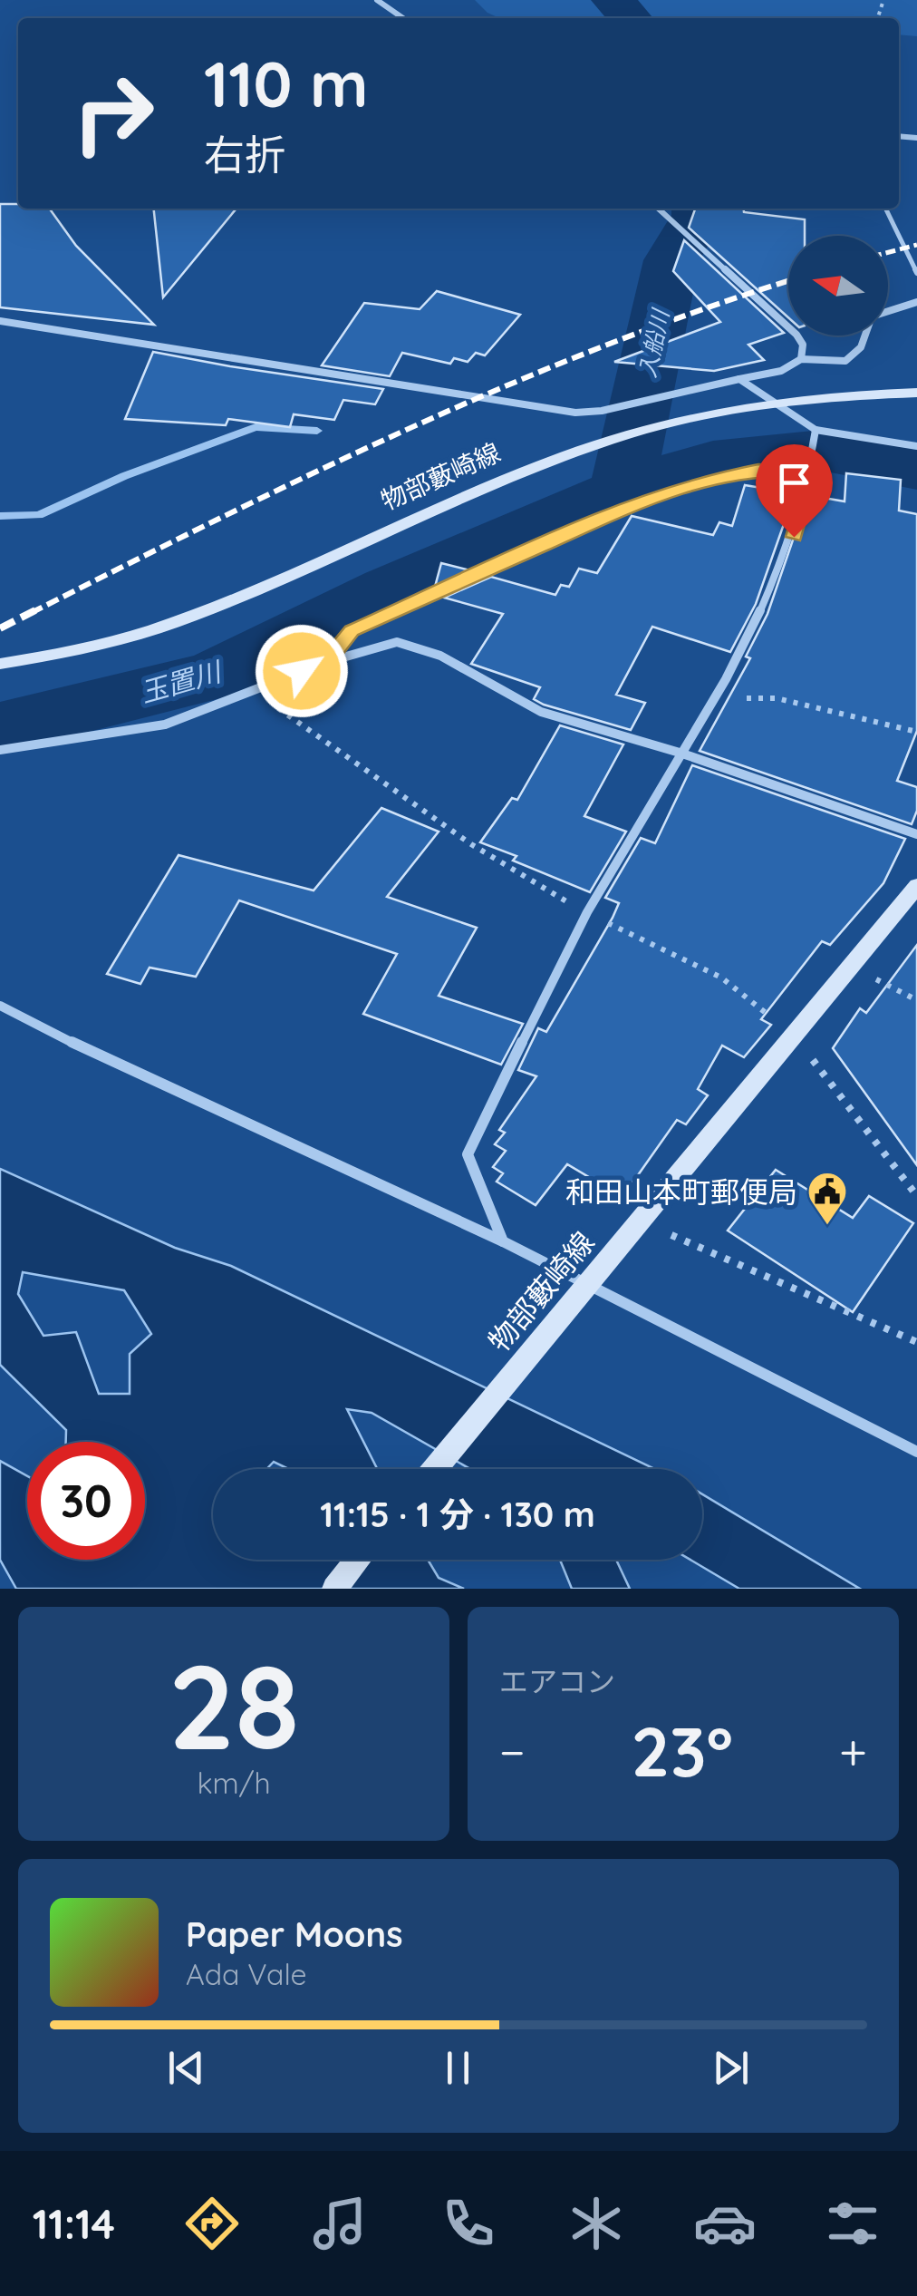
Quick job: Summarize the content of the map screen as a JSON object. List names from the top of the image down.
{
  "streets": {
    "main road": ["物部藪崎線"]
  },
  "water": ["入船川", "玉置川"],
  "places": {
    "public building": ["和田山本町郵便局"]
  },
  "north": "left",
  "page": {
    "turn": ["110 m", "右折"],
    "limit": "30",
    "trip": "11:15 · 1 分 · 130 m",
    "tile": [
      ["28", "km/h"],
      "エアコン"
    ],
    "heat": ["−", "23°", "+"],
    "song": ["Paper Moons", "Ada Vale"],
    "tabs": "11:14"
  }
}
